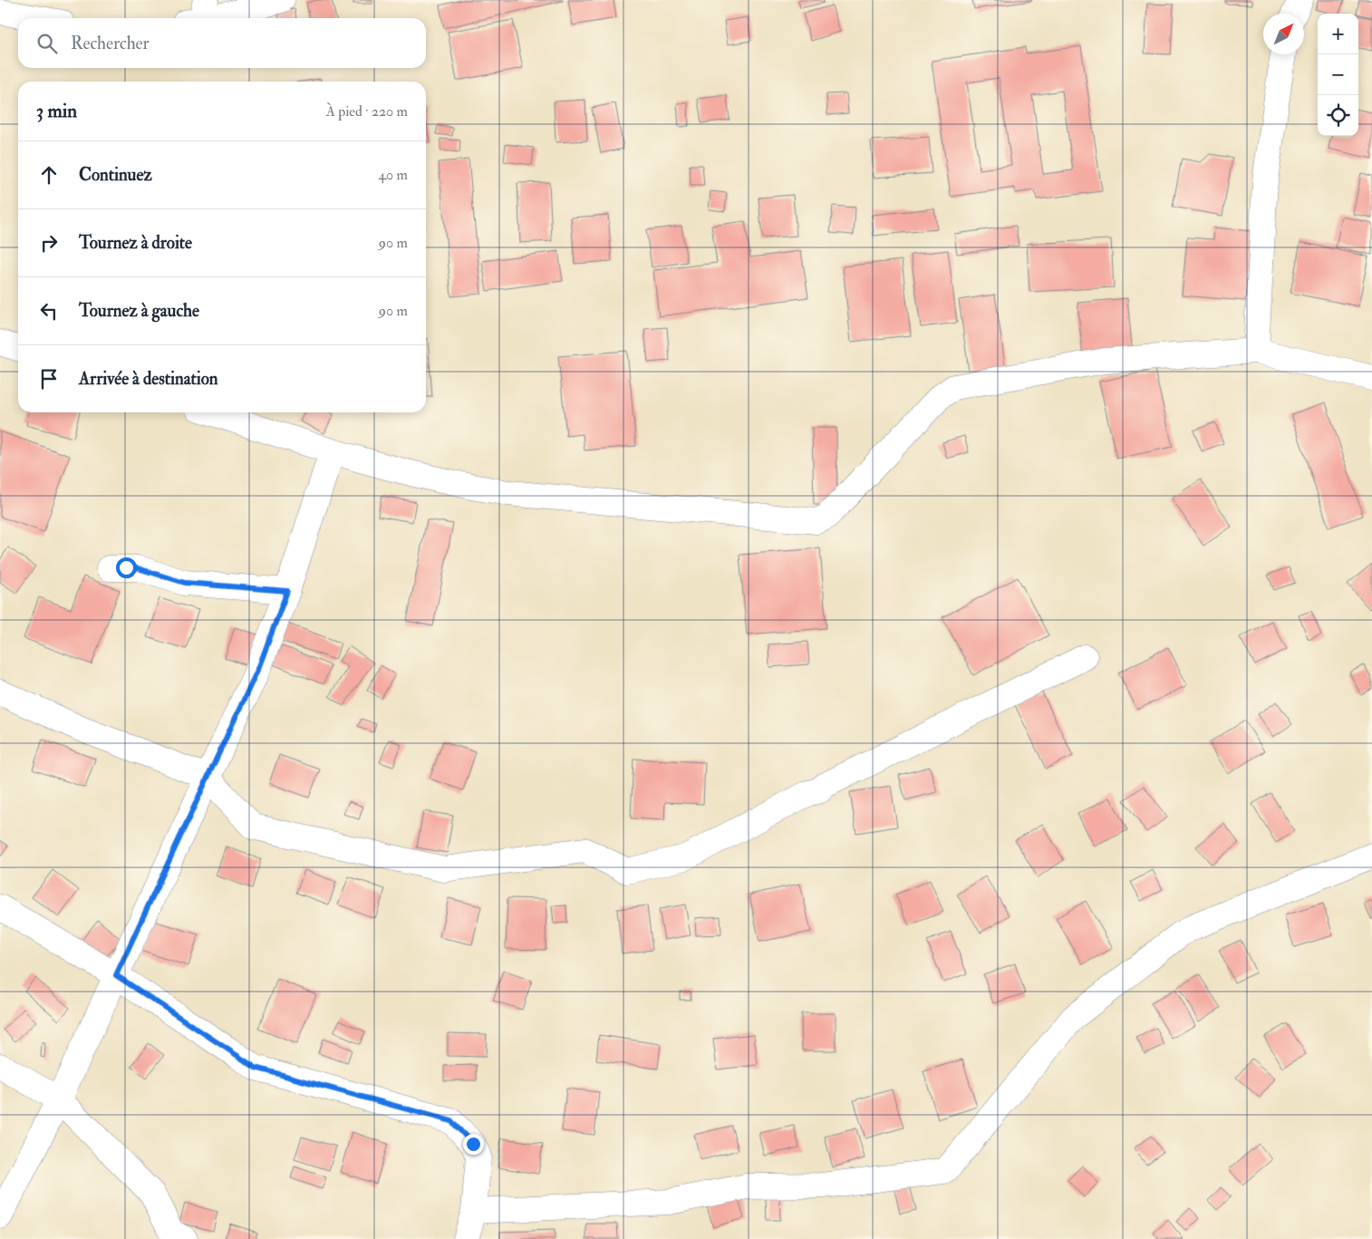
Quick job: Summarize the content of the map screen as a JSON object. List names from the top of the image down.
{
  "north": "top right",
  "page": {
    "map_buttons": ["+", "−"],
    "search": "Rechercher",
    "heading": ["3 min", "À pied · 220 m"],
    "list": [
      ["Continuez", "40 m"],
      ["Tournez à droite", "90 m"],
      ["Tournez à gauche", "90 m"],
      "Arrivée à destination"
    ]
  }
}
